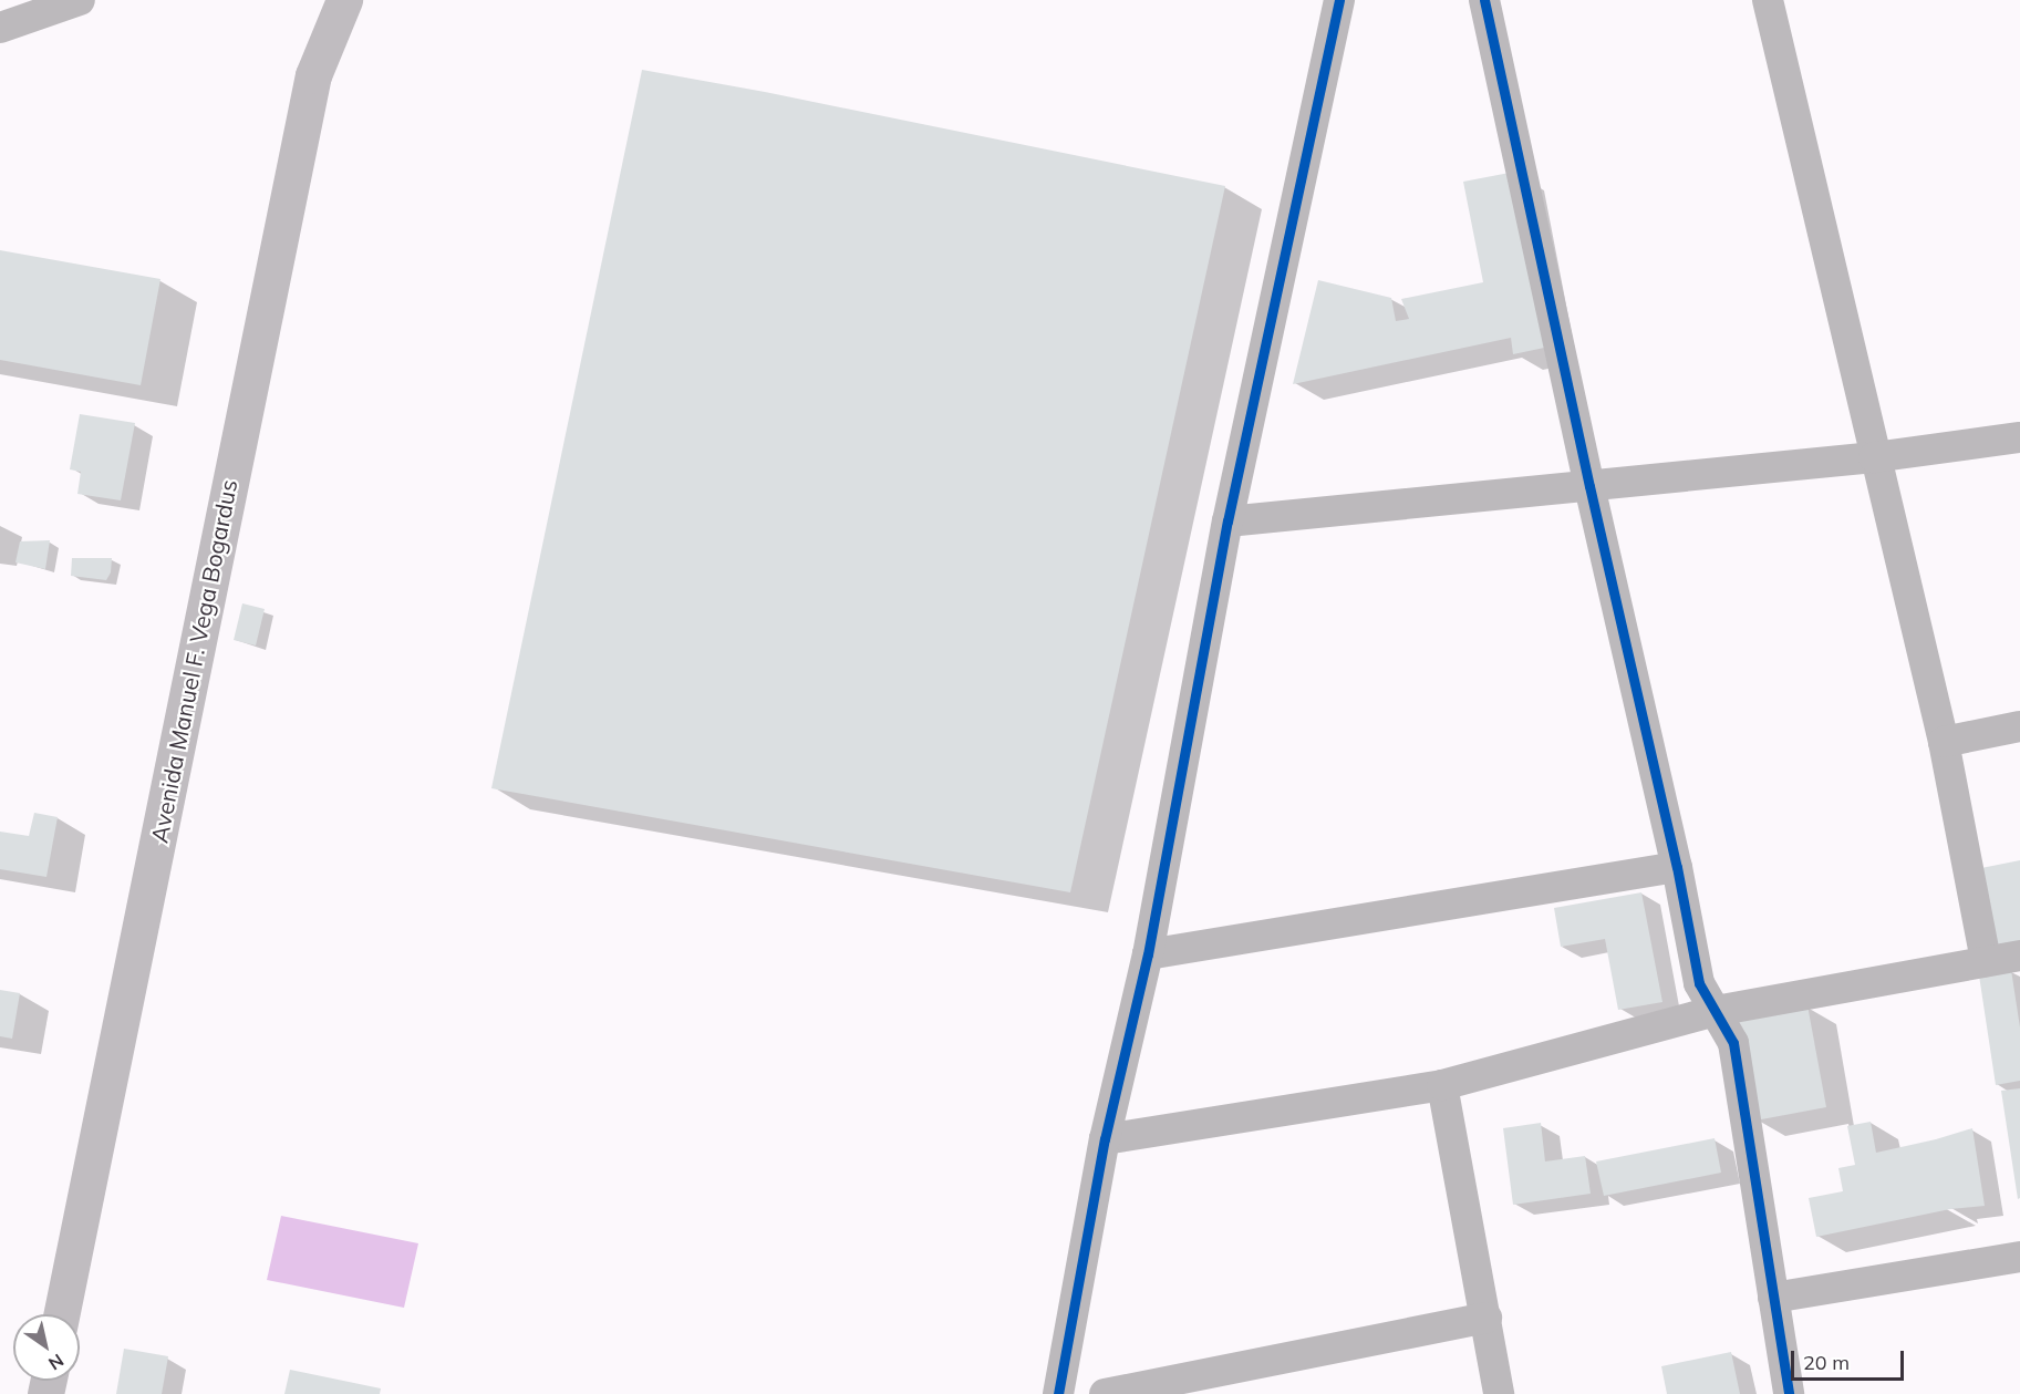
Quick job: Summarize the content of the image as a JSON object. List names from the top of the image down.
{
  "streets": {
    "main road": ["Avenida Manuel F. Vega Bogardus"]
  },
  "scale_bar": "20 m",
  "north": "bottom right"
}
